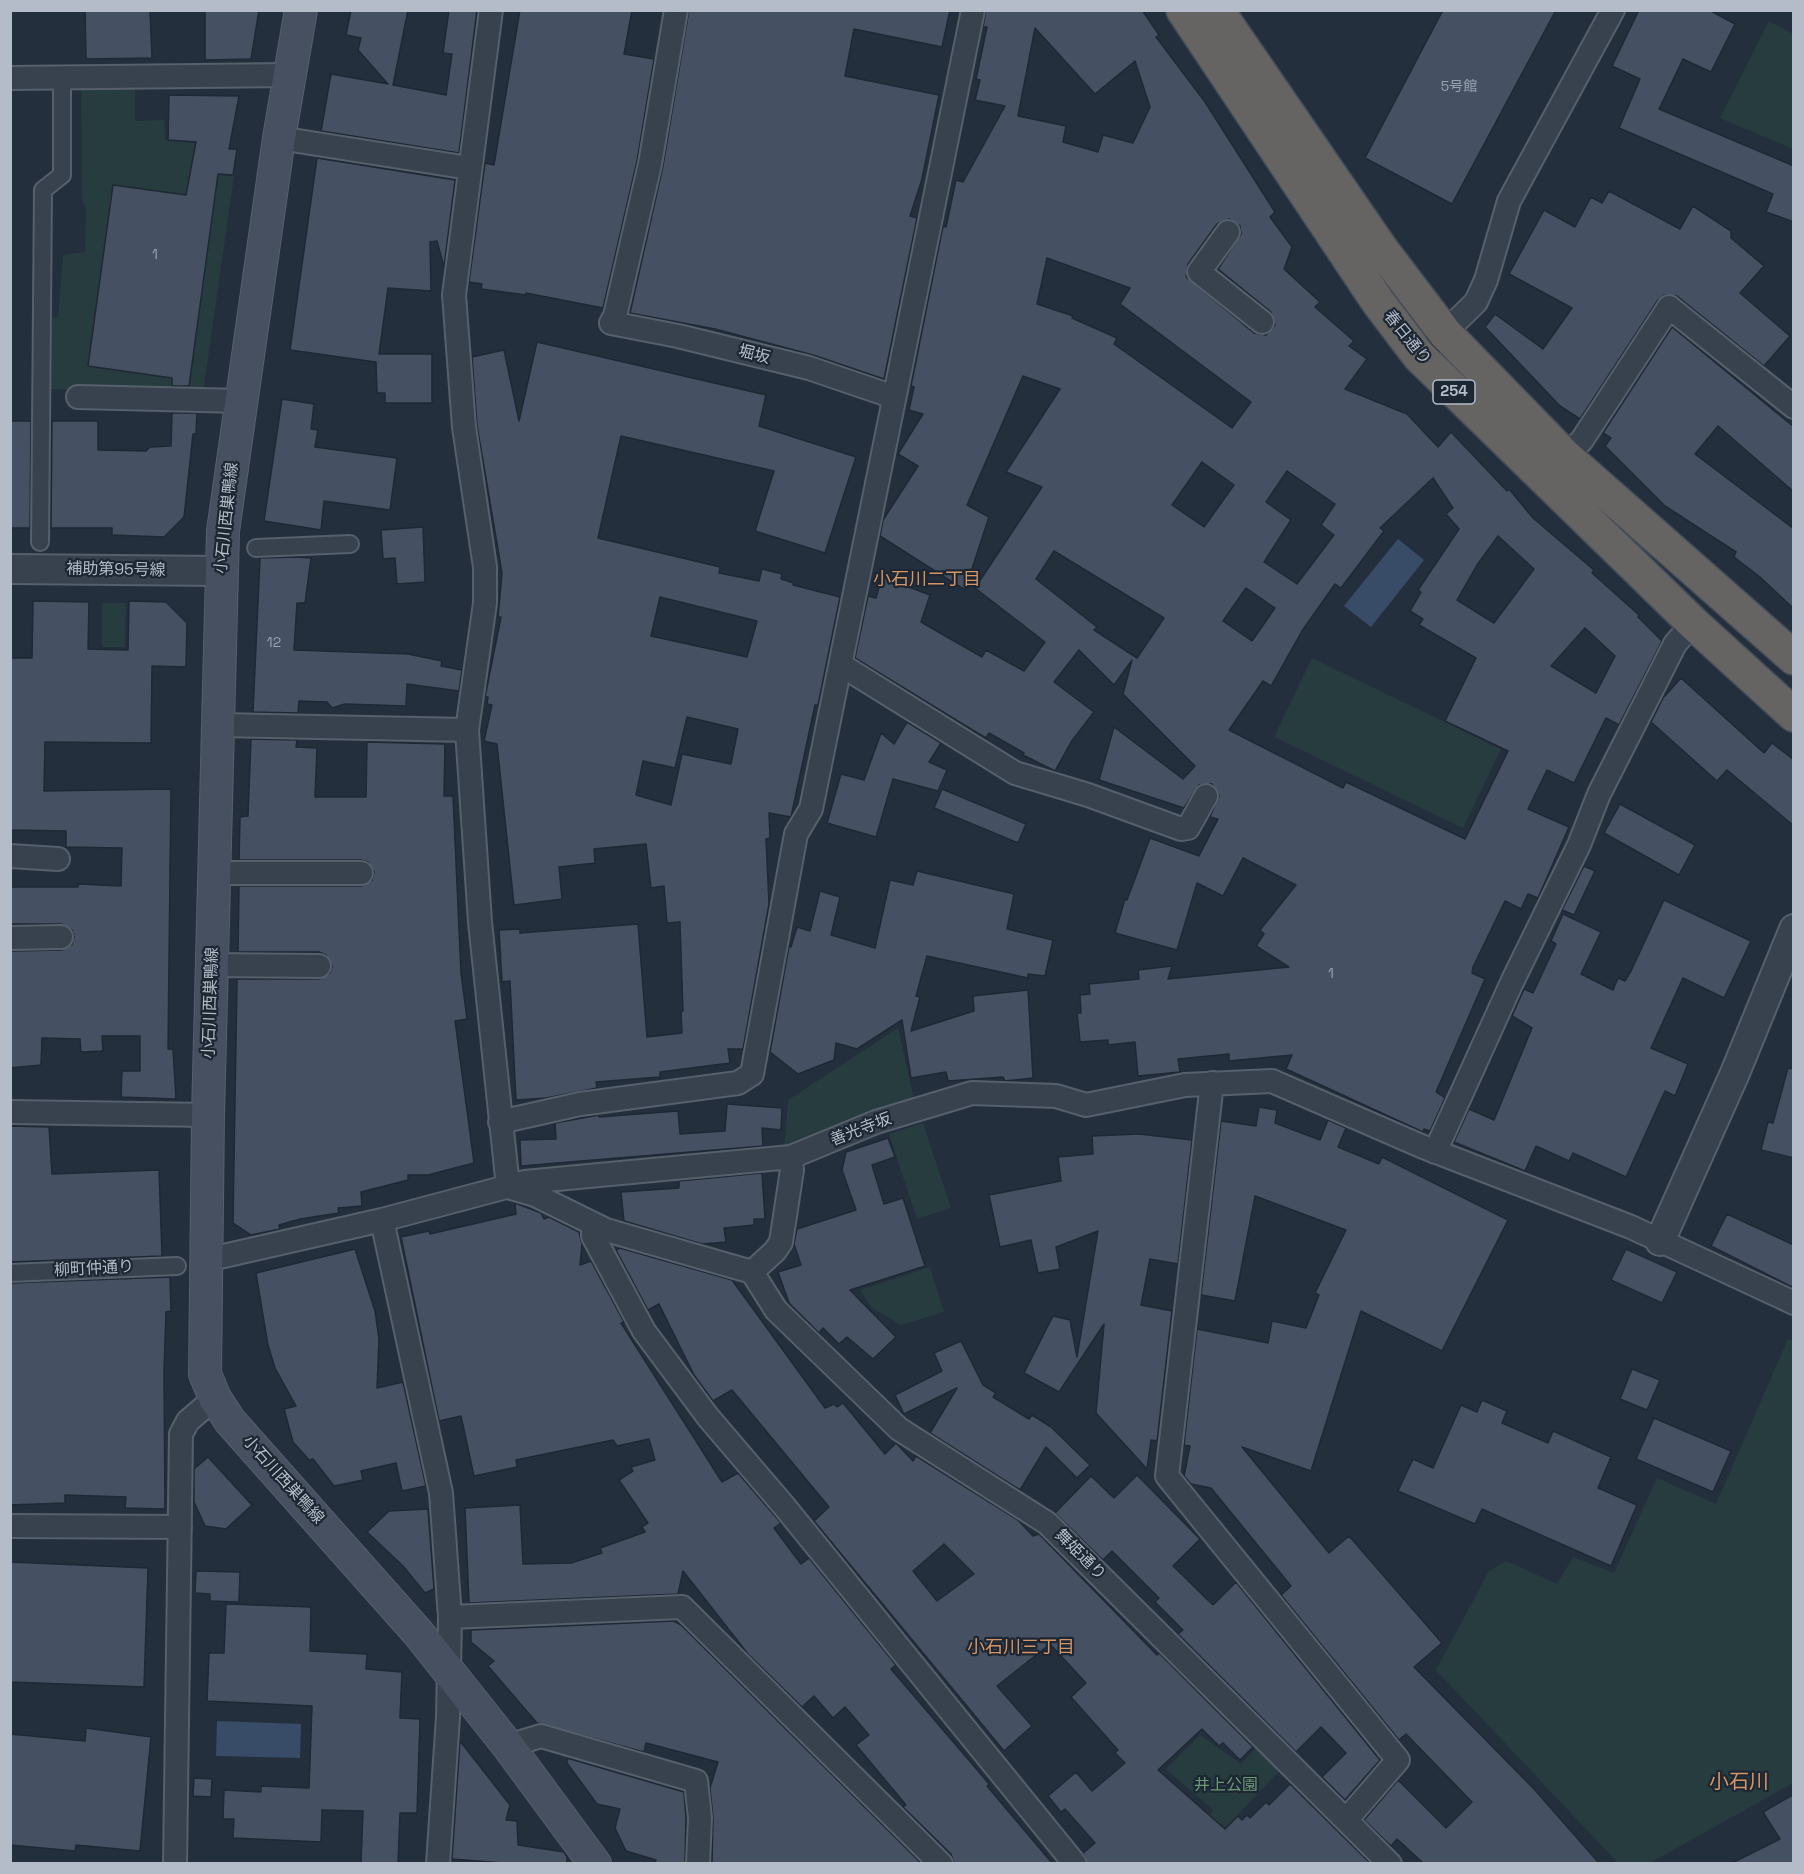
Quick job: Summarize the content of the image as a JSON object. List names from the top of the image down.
{
  "streets": {
    "highway": ["春日通り", "254"],
    "main road": ["小石川西巣鴨線"],
    "street": [
      "堀坂",
      "補助第95号線",
      "善光寺坂",
      "柳町仲通り",
      "舞姫通り"
    ]
  },
  "crossings": [
    ["小石川西巣鴨線", "補助第95号線"],
    ["小石川西巣鴨線", "善光寺坂"],
    ["小石川西巣鴨線", "柳町仲通り"],
    ["善光寺坂", "柳町仲通り"]
  ],
  "districts": ["小石川二丁目", "小石川三丁目", "小石川"],
  "parks": ["井上公園"],
  "house_numbers": [
    "5号館",
    "1",
    "12",
    "1"
  ]
}
